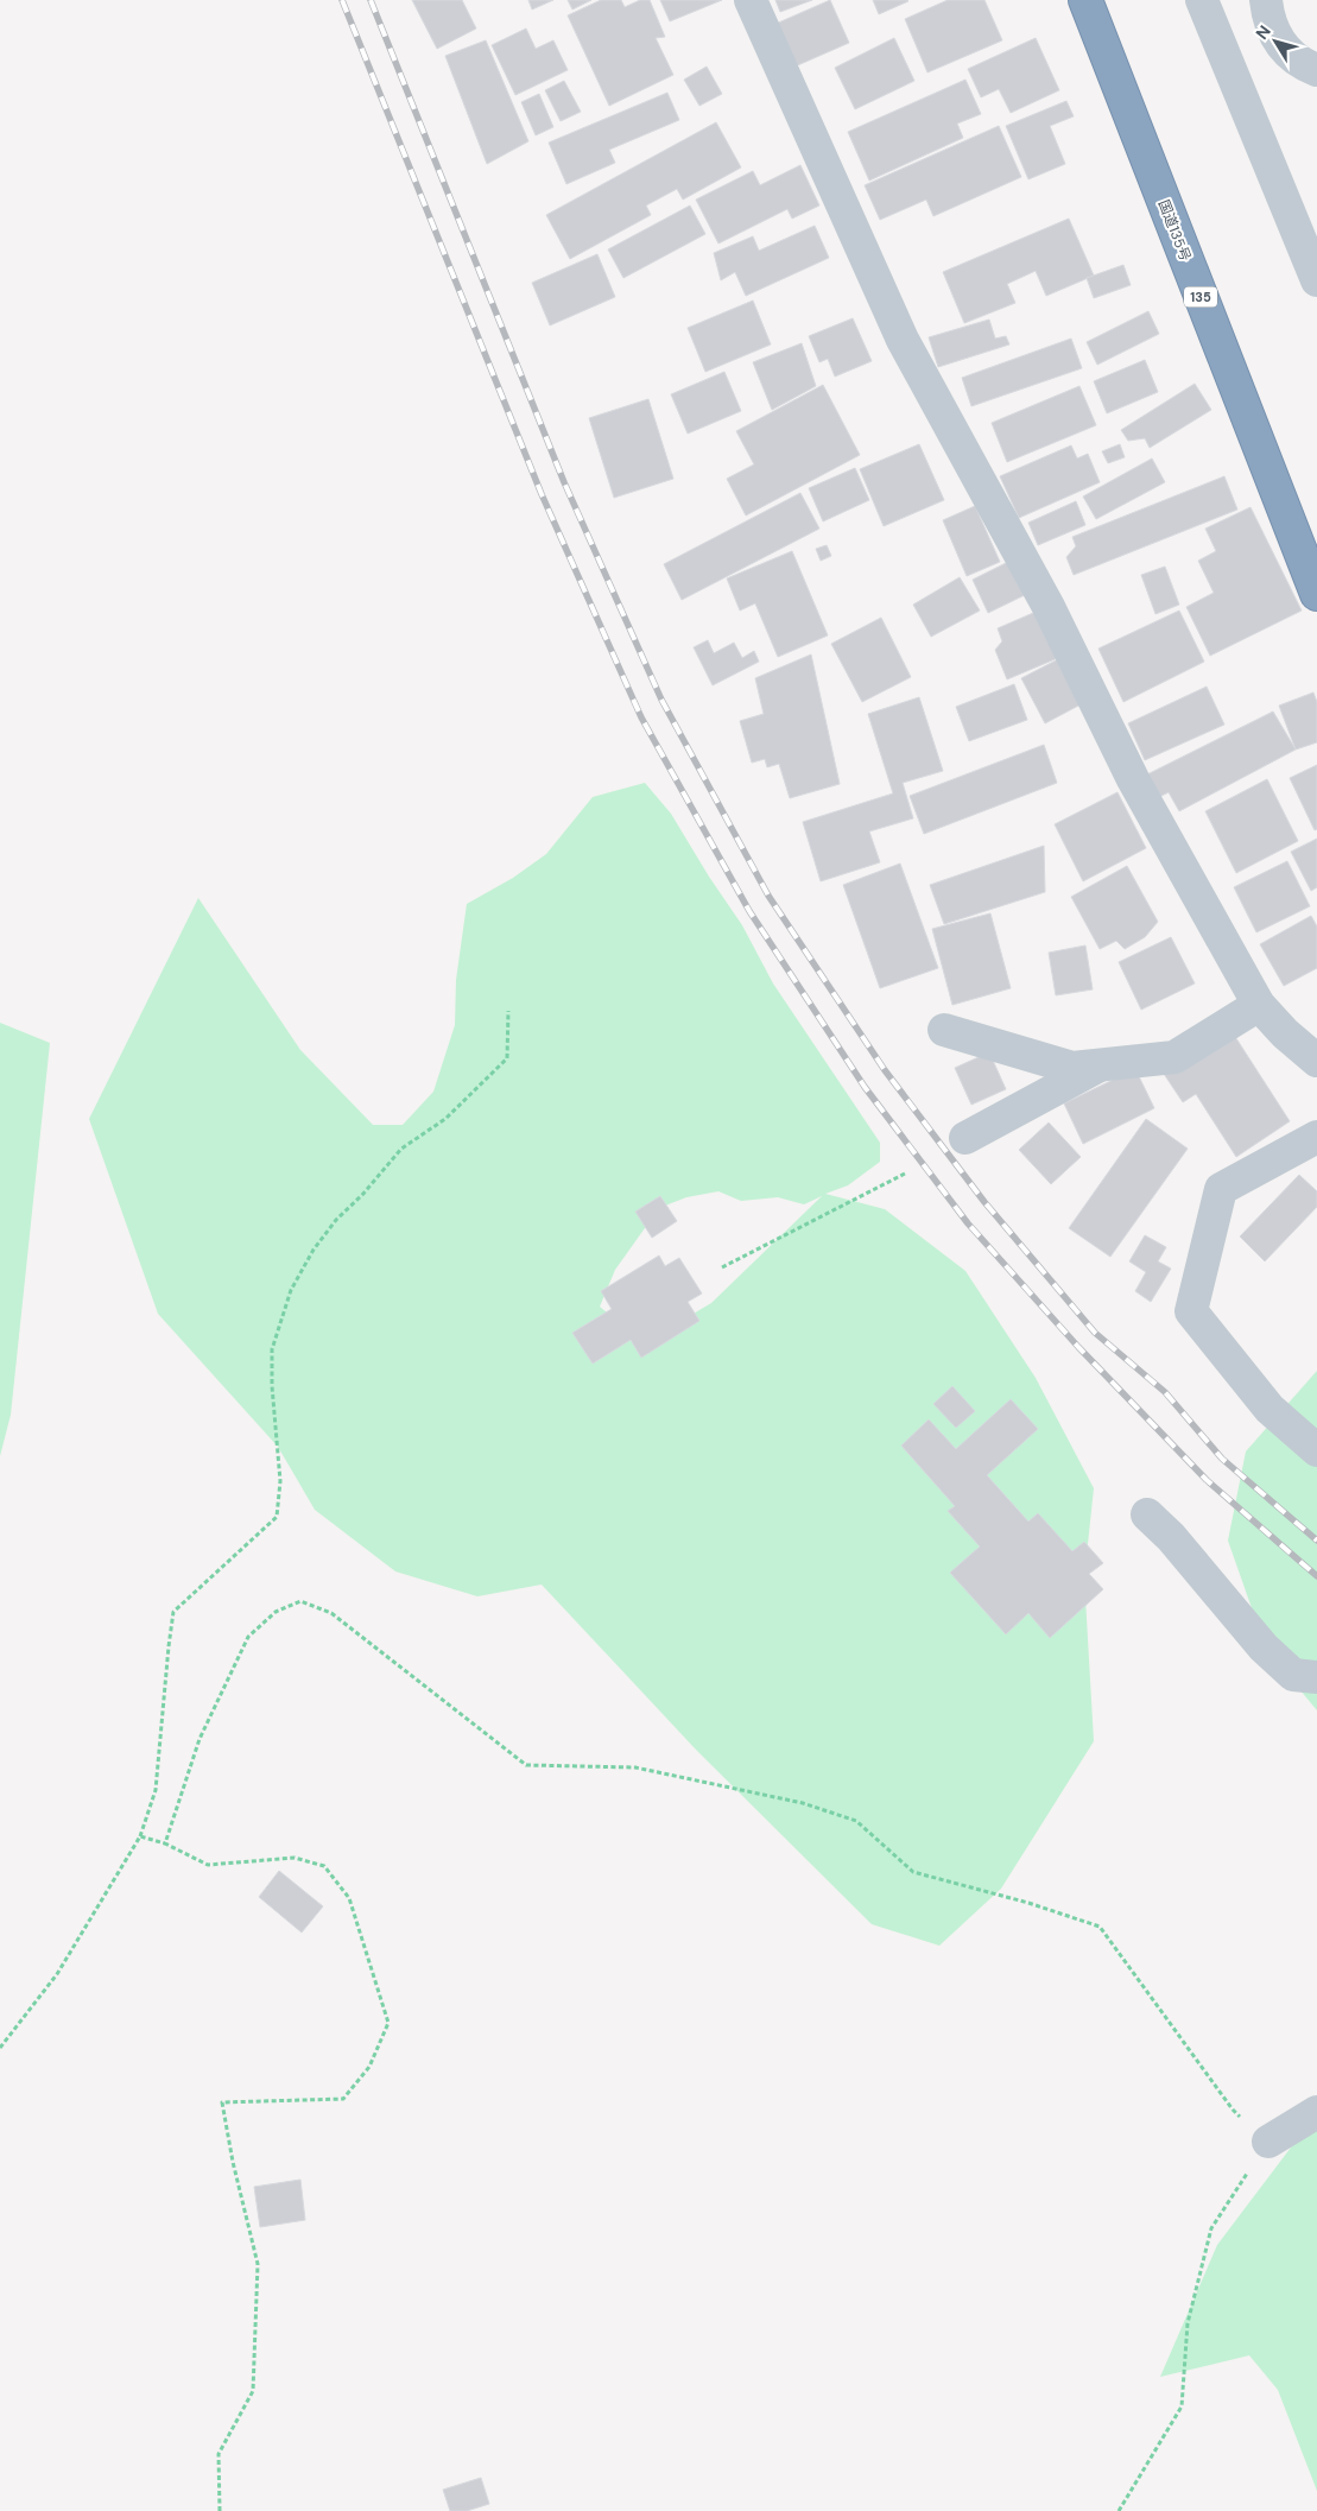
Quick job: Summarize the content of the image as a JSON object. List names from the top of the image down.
{
  "streets": {
    "highway": ["国道135号", "135"]
  },
  "north": "top left"
}
